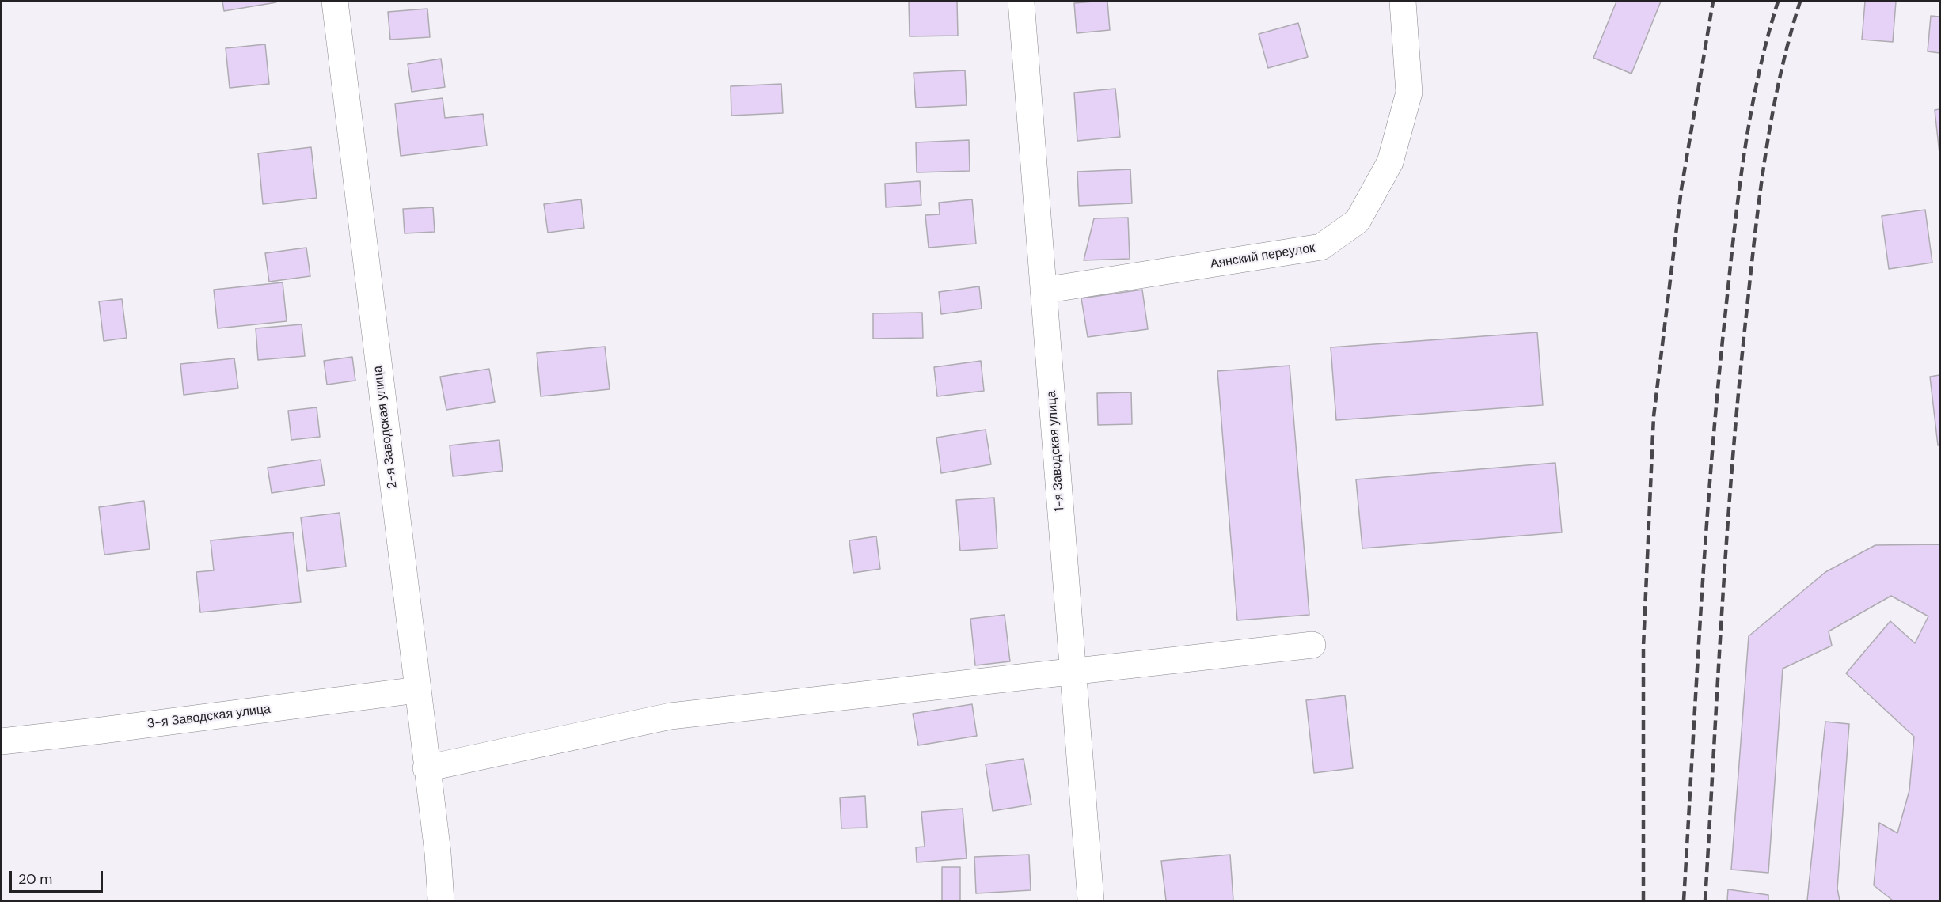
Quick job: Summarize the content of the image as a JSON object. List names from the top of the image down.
{
  "streets": {
    "street": [
      "Аянский переулок",
      "2-я Заводская улица",
      "1-я Заводская улица",
      "3-я Заводская улица"
    ]
  },
  "crossings": [
    ["Аянский переулок", "1-я Заводская улица"],
    ["2-я Заводская улица", "3-я Заводская улица"]
  ],
  "scale_bar": "20 m"
}
